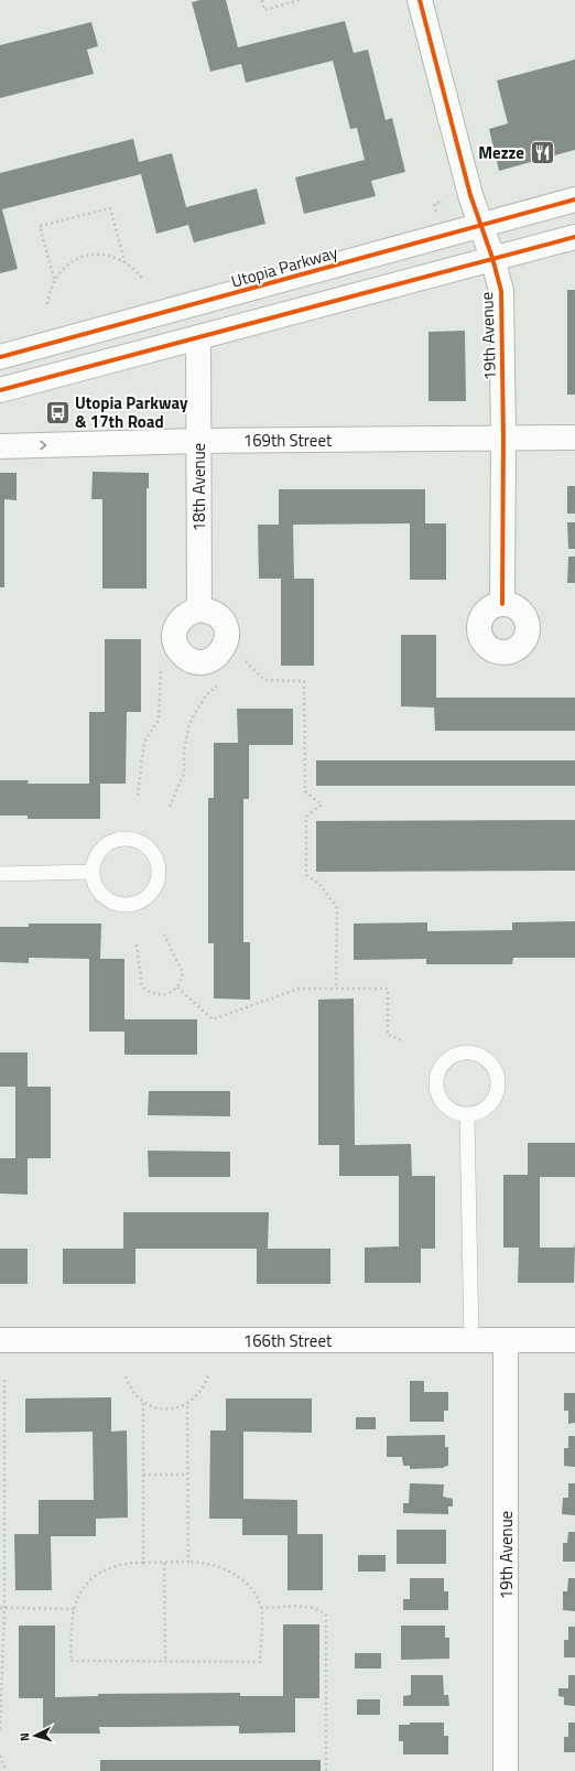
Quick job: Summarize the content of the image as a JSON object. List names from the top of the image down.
{
  "streets": {
    "street": [
      "Utopia Parkway",
      "19th Avenue",
      "169th Street",
      "18th Avenue",
      "166th Street"
    ]
  },
  "crossings": [
    ["Utopia Parkway", "19th Avenue"],
    ["19th Avenue", "169th Street"],
    ["19th Avenue", "166th Street"],
    ["169th Street", "18th Avenue"]
  ],
  "places": {
    "restaurant": ["Mezze"],
    "bus stop": ["Utopia Parkway & 17th Road"]
  },
  "north": "left"
}
